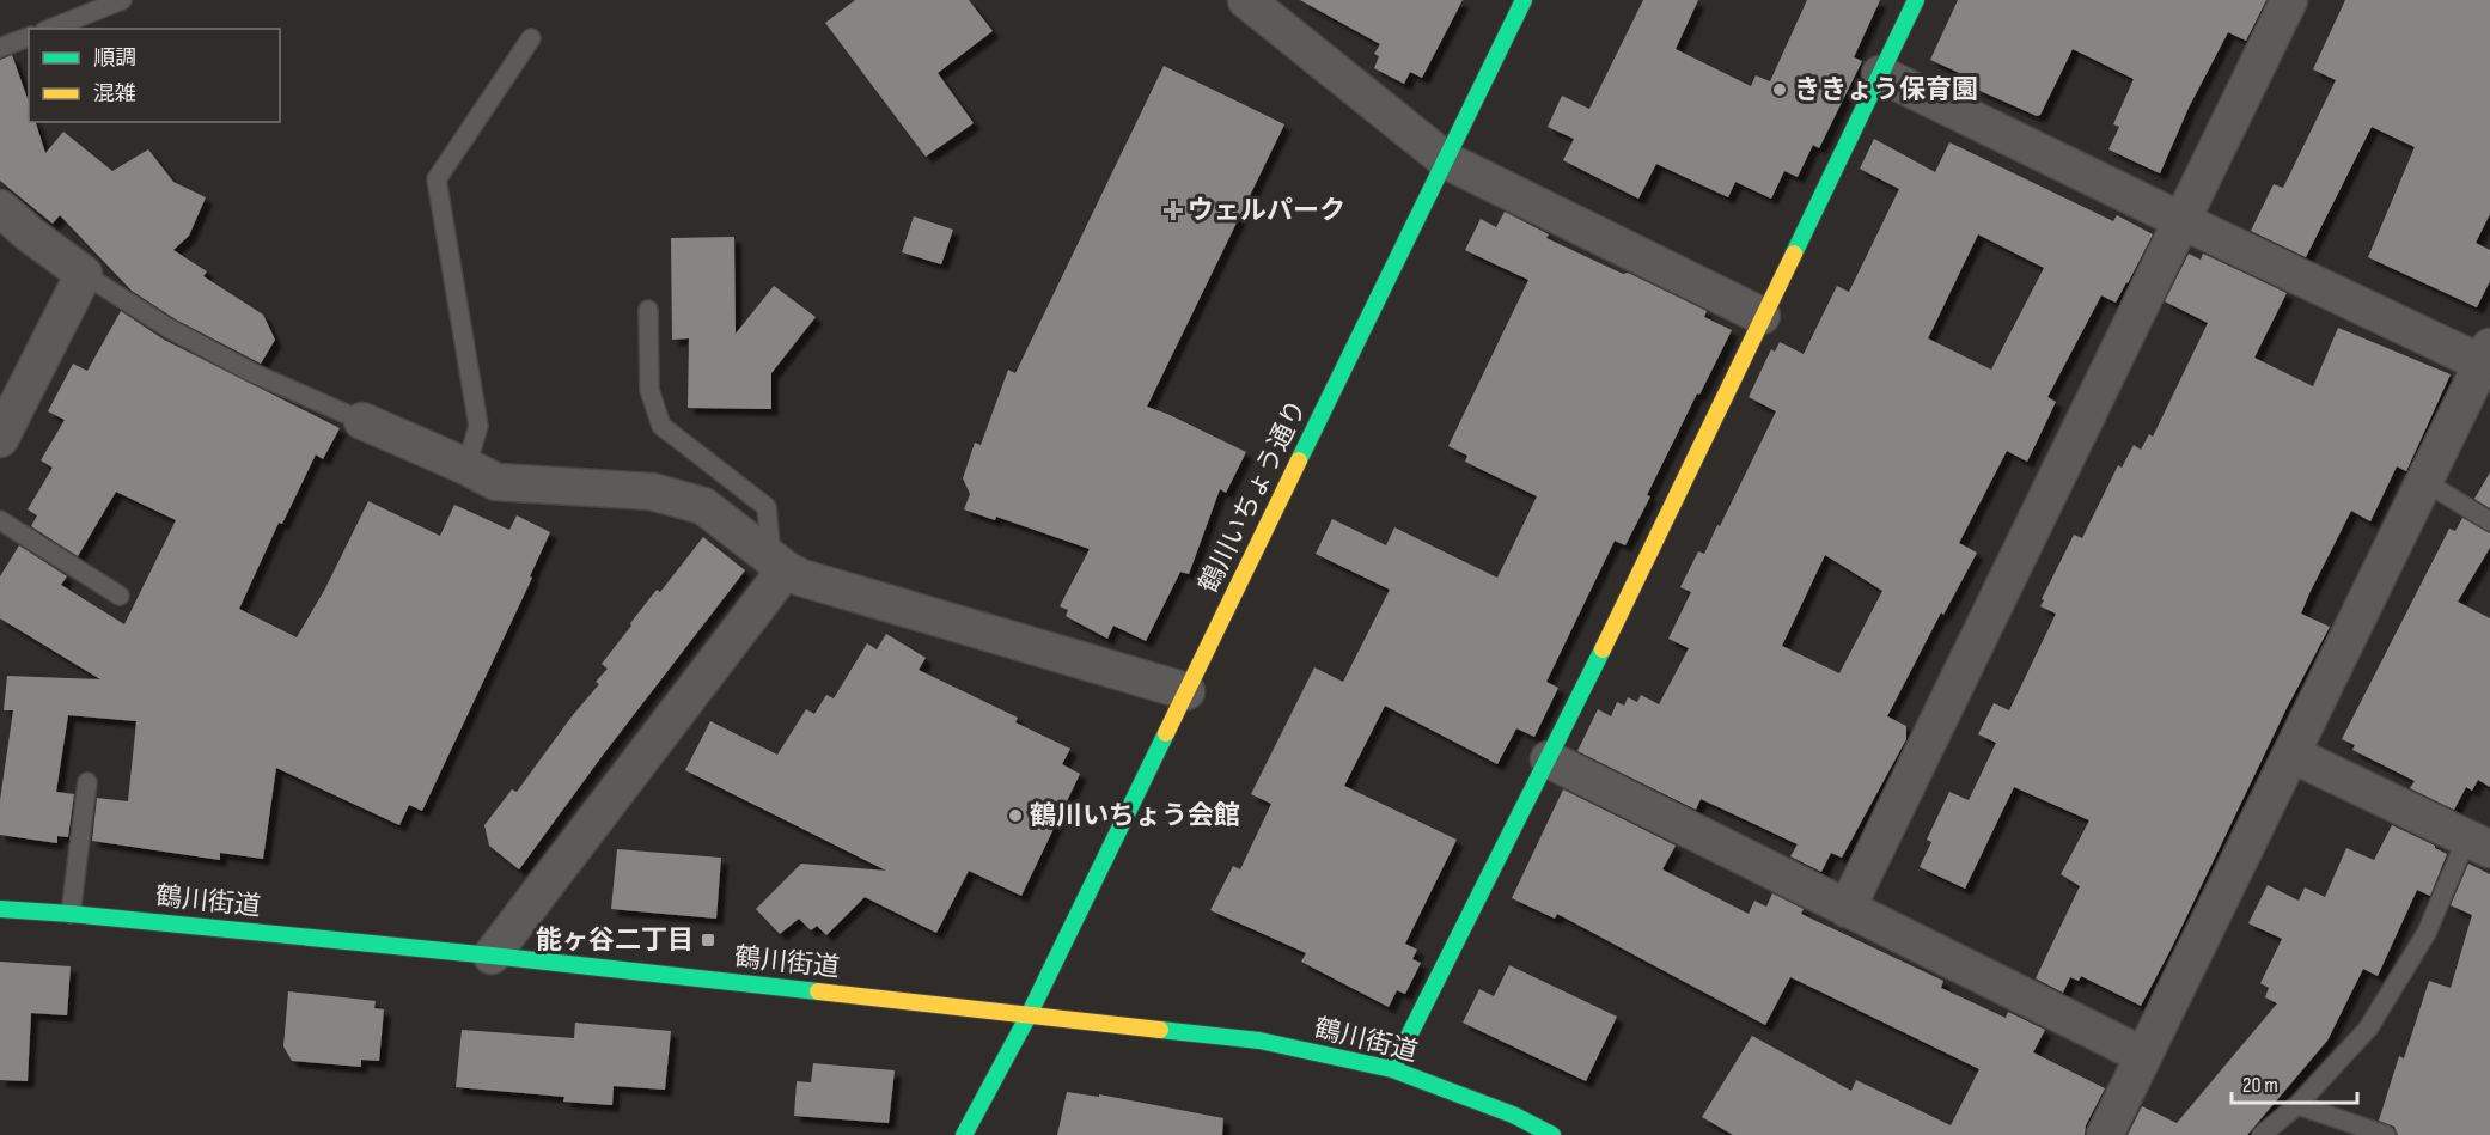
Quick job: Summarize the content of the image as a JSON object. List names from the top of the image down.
{
  "streets": {
    "street": ["鶴川いちょう通り", "鶴川街道"]
  },
  "crossings": [
    ["鶴川いちょう通り", "鶴川街道"]
  ],
  "places": {
    "other": ["ききょう保育園", "鶴川いちょう会館"],
    "health": ["ウェルパーク"],
    "transit": ["能ヶ谷二丁目"]
  },
  "legend": ["順調", "混雑"],
  "scale_bar": "20 m"
}
